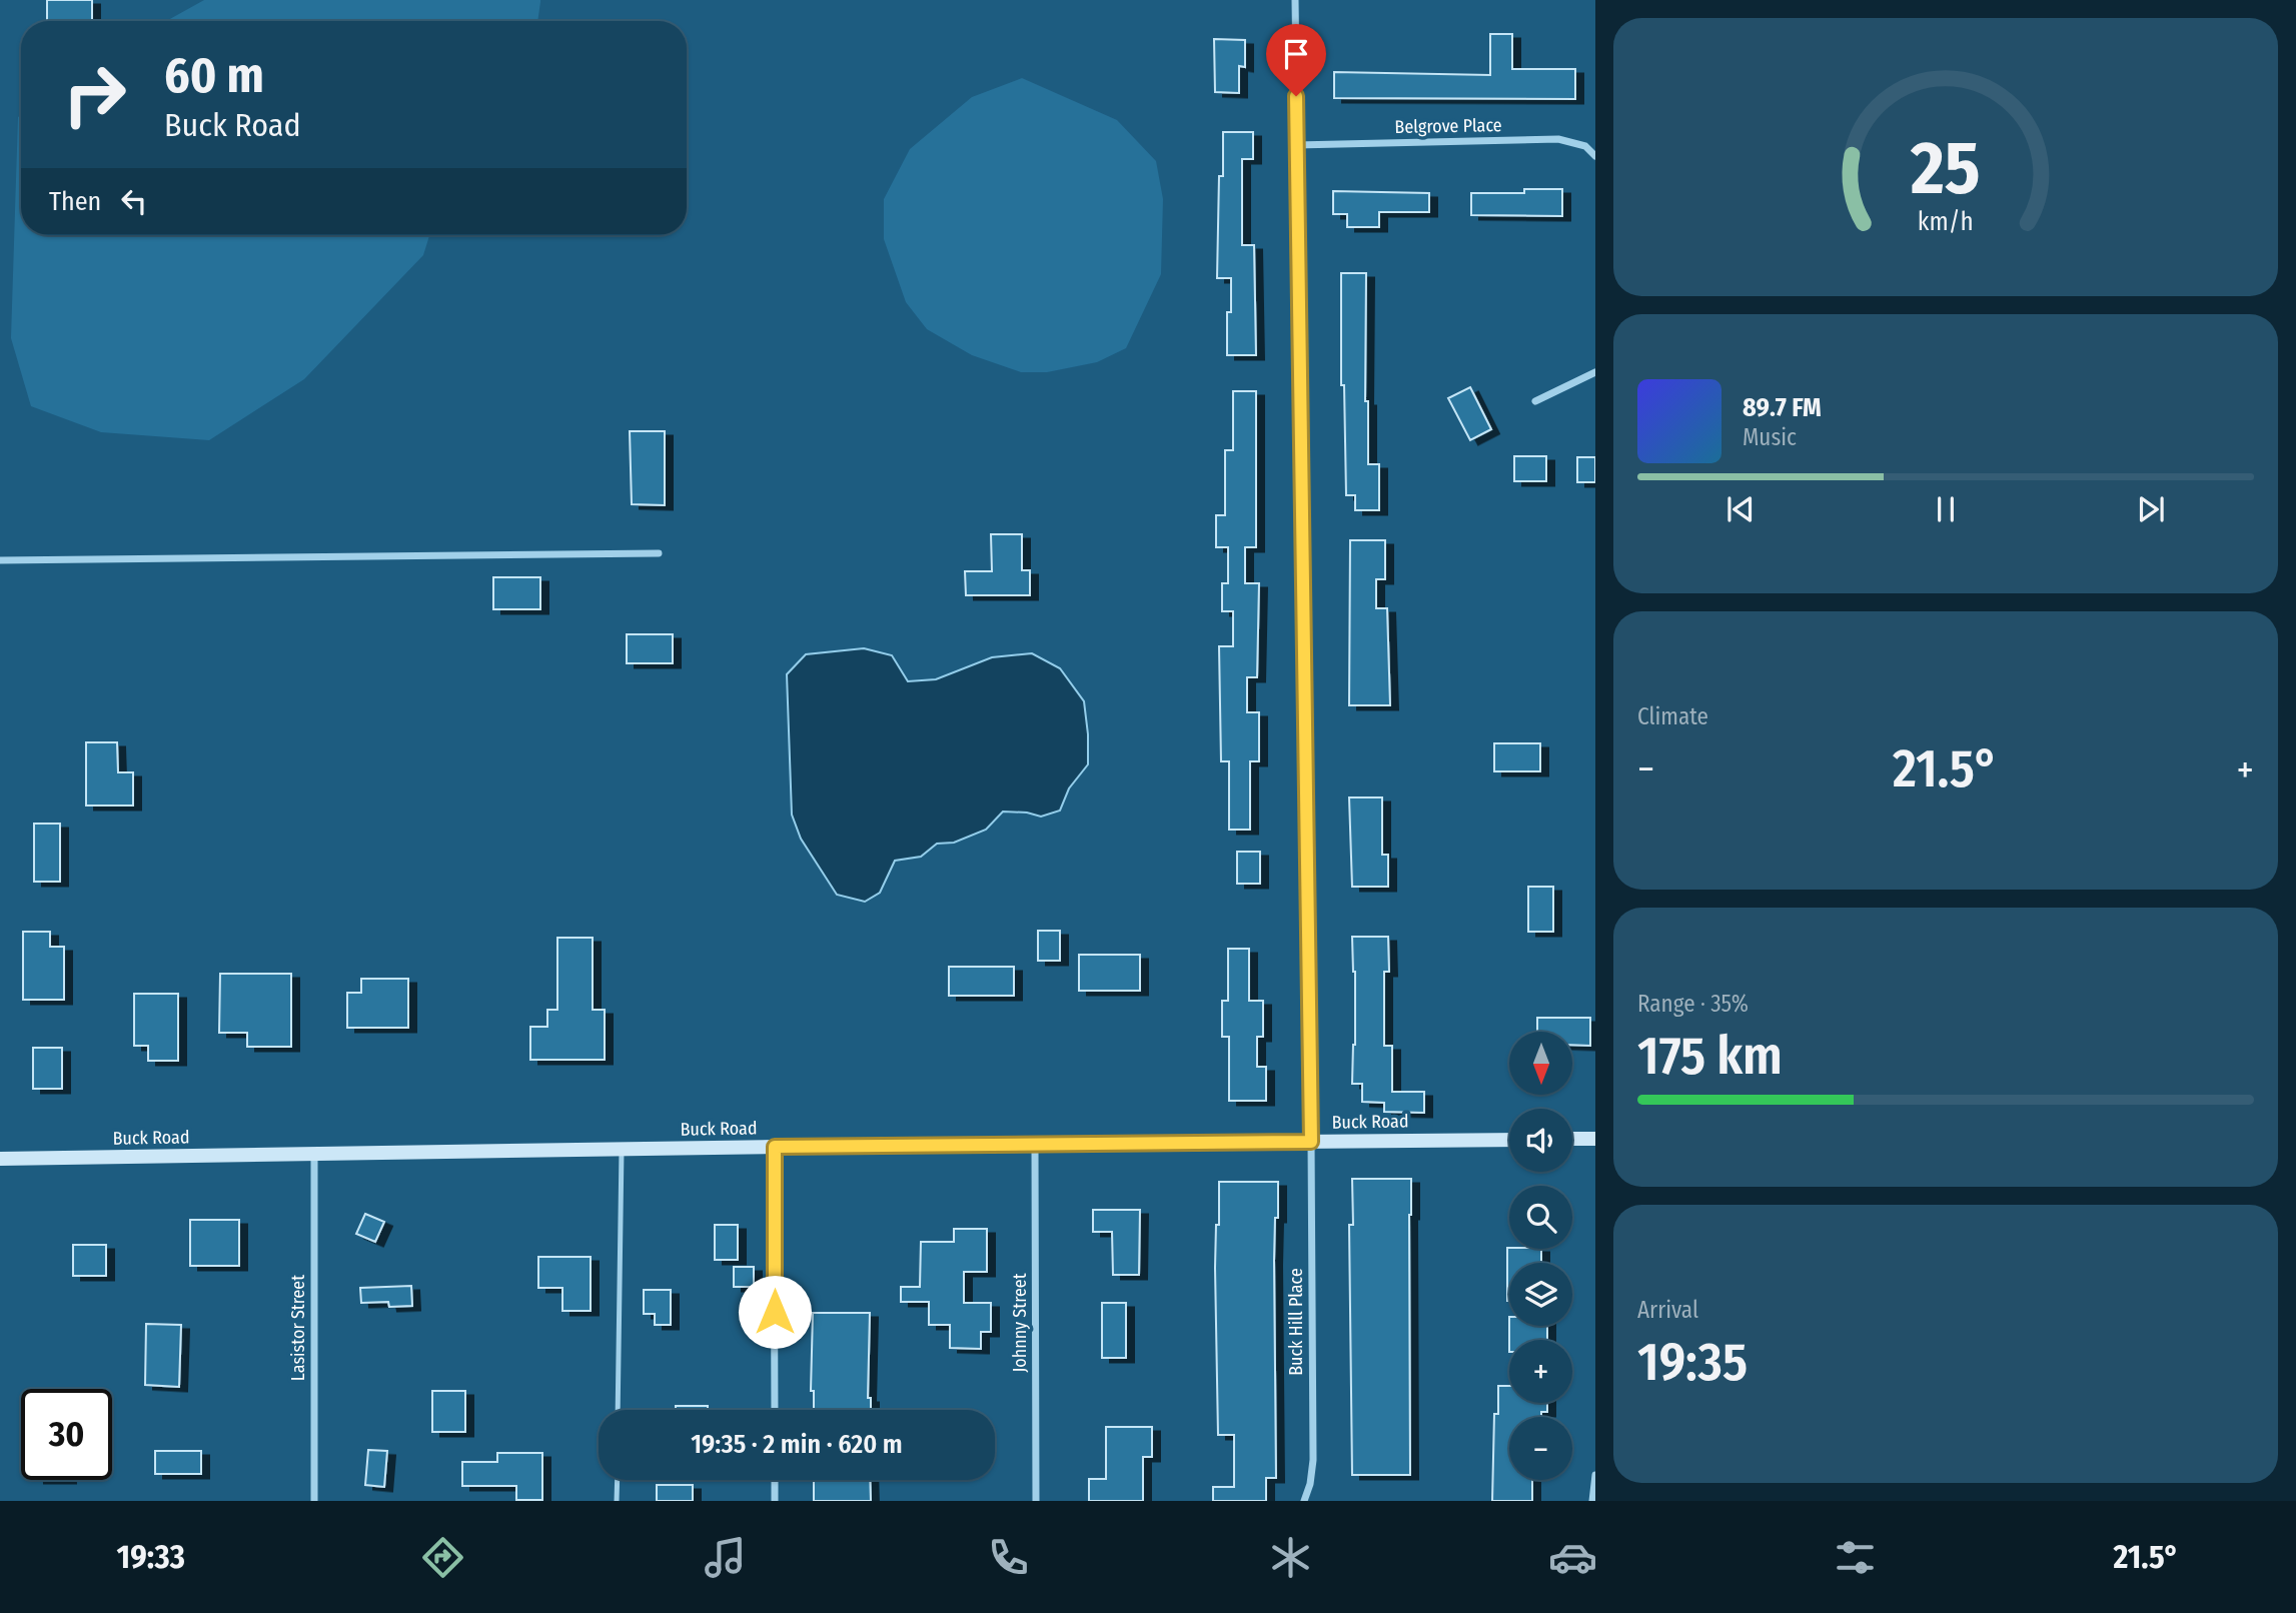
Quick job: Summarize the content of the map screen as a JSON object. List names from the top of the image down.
{
  "streets": {
    "street": [
      "Belgrove Place",
      "Buck Road",
      "Buck Hill Place",
      "Johnny Street",
      "Lasistor Street"
    ]
  },
  "crossings": [
    ["Belgrove Place", "Buck Hill Place"],
    ["Buck Road", "Buck Hill Place"],
    ["Buck Road", "Johnny Street"],
    ["Buck Road", "Lasistor Street"]
  ],
  "north": "bottom",
  "page": {
    "turn": ["60 m", "Buck Road"],
    "then": "Then",
    "song": ["89.7 FM", "Music"],
    "tile": [
      "Climate",
      ["Range · 35%", "175 km"],
      ["Arrival", "19:35"]
    ],
    "heat": ["−", "21.5°", "+"],
    "map_buttons": ["+", "−"],
    "limit": "30",
    "trip": "19:35 · 2 min · 620 m",
    "tabs": ["19:33", "21.5°"],
    "gauge": ["25", "km/h"]
  }
}
